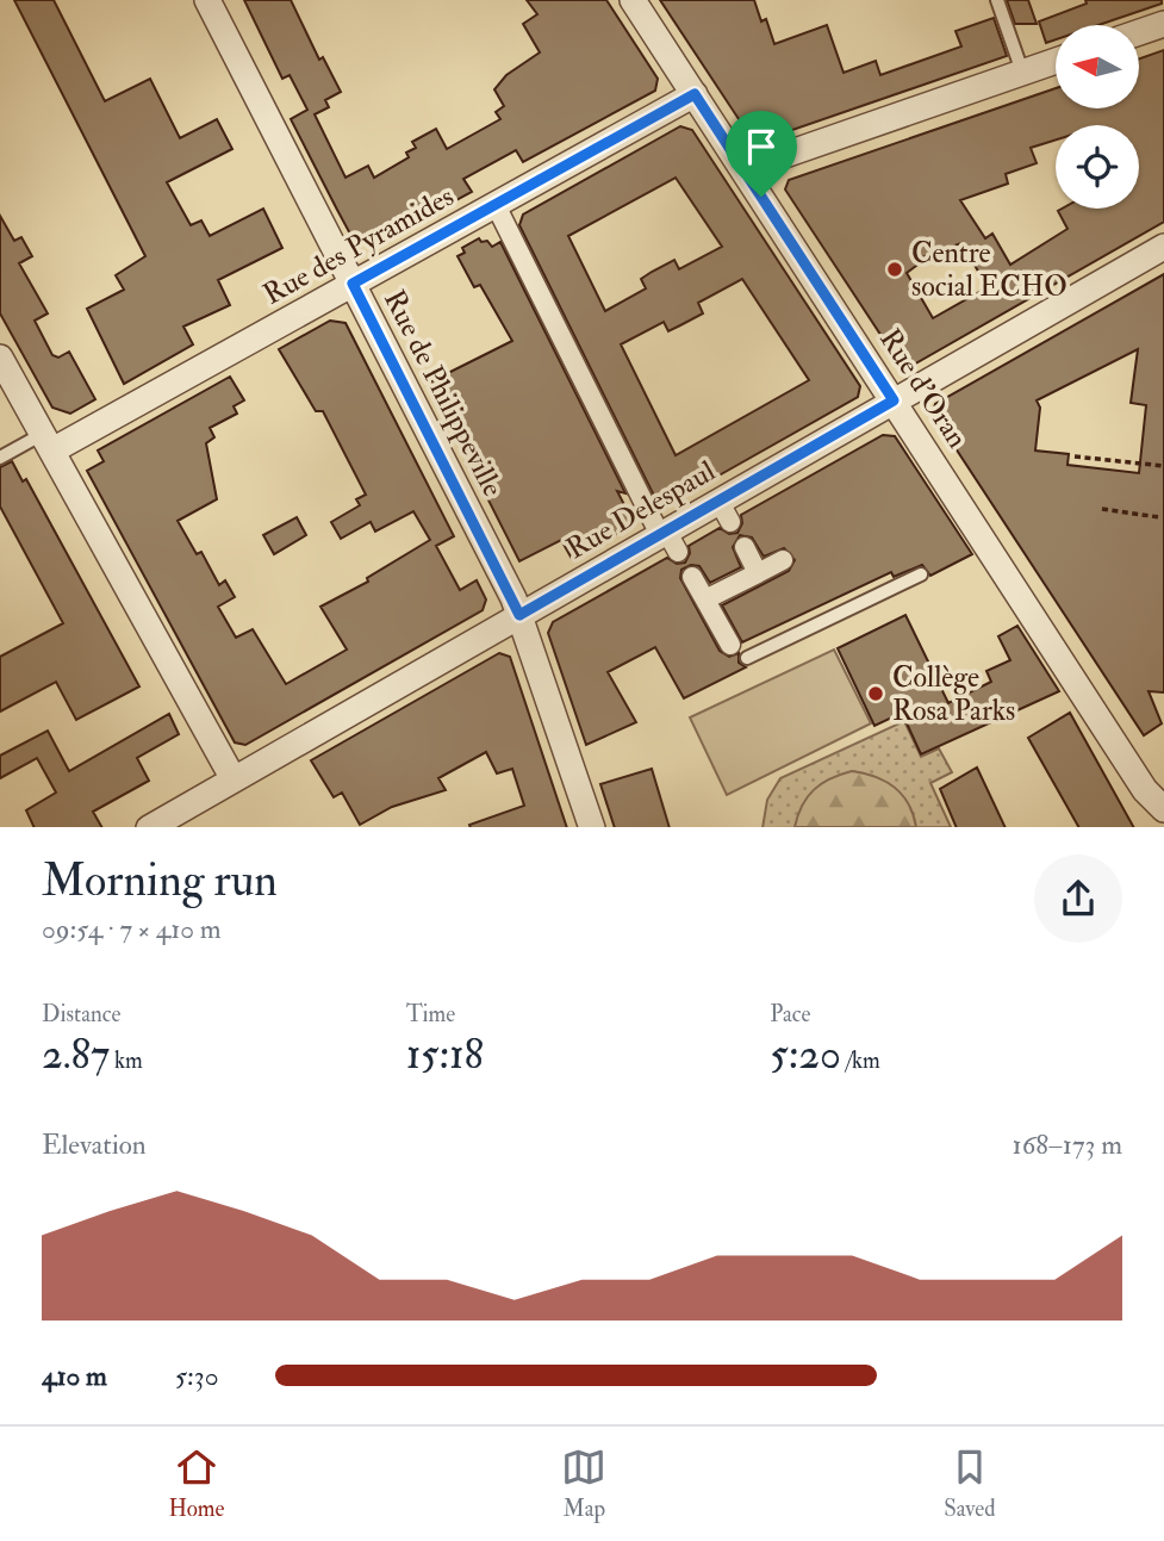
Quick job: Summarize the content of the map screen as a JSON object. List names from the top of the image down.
{
  "streets": {
    "street": [
      "Rue des Pyramides",
      "Rue d'Oran",
      "Rue de Philippeville",
      "Rue Delespaul"
    ]
  },
  "crossings": [
    ["Rue des Pyramides", "Rue d'Oran"],
    ["Rue des Pyramides", "Rue de Philippeville"],
    ["Rue d'Oran", "Rue Delespaul"],
    ["Rue de Philippeville", "Rue Delespaul"]
  ],
  "places": ["Centre social ECHO", "Collège Rosa Parks"],
  "north": "left",
  "page": {
    "heading": ["Morning run", "09:54 · 7 × 410 m"],
    "stats": [
      ["Distance", "2.87 km"],
      ["Time", "15:18"],
      ["Pace", "5:20 /km"]
    ],
    "chart": ["Elevation", "168–173 m"],
    "list": [
      {
        "name": "410 m",
        "note": "5:30"
      }
    ],
    "tabs": ["Home", "Map", "Saved"]
  }
}
